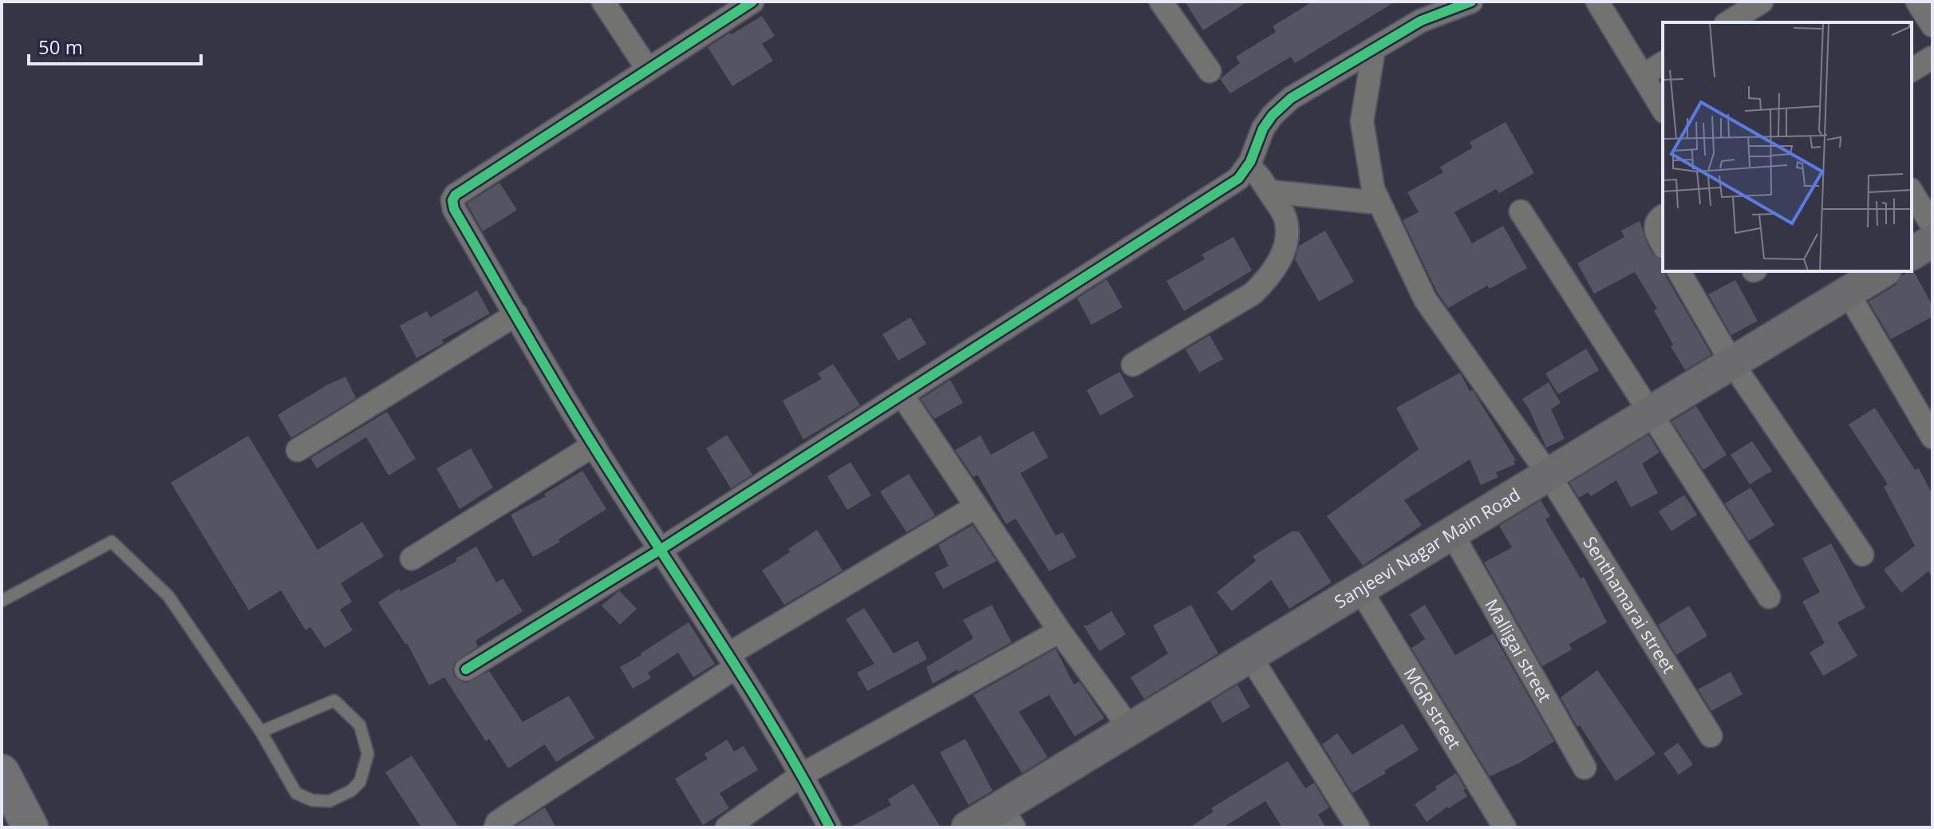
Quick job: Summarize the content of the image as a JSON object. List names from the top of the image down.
{
  "streets": {
    "street": [
      "Sanjeevi Nagar Main Road",
      "Senthamarai street",
      "Malligai street",
      "MGR street"
    ]
  },
  "crossings": [
    ["Sanjeevi Nagar Main Road", "Senthamarai street"],
    ["Sanjeevi Nagar Main Road", "Malligai street"],
    ["Sanjeevi Nagar Main Road", "MGR street"]
  ],
  "scale_bar": "50 m"
}
